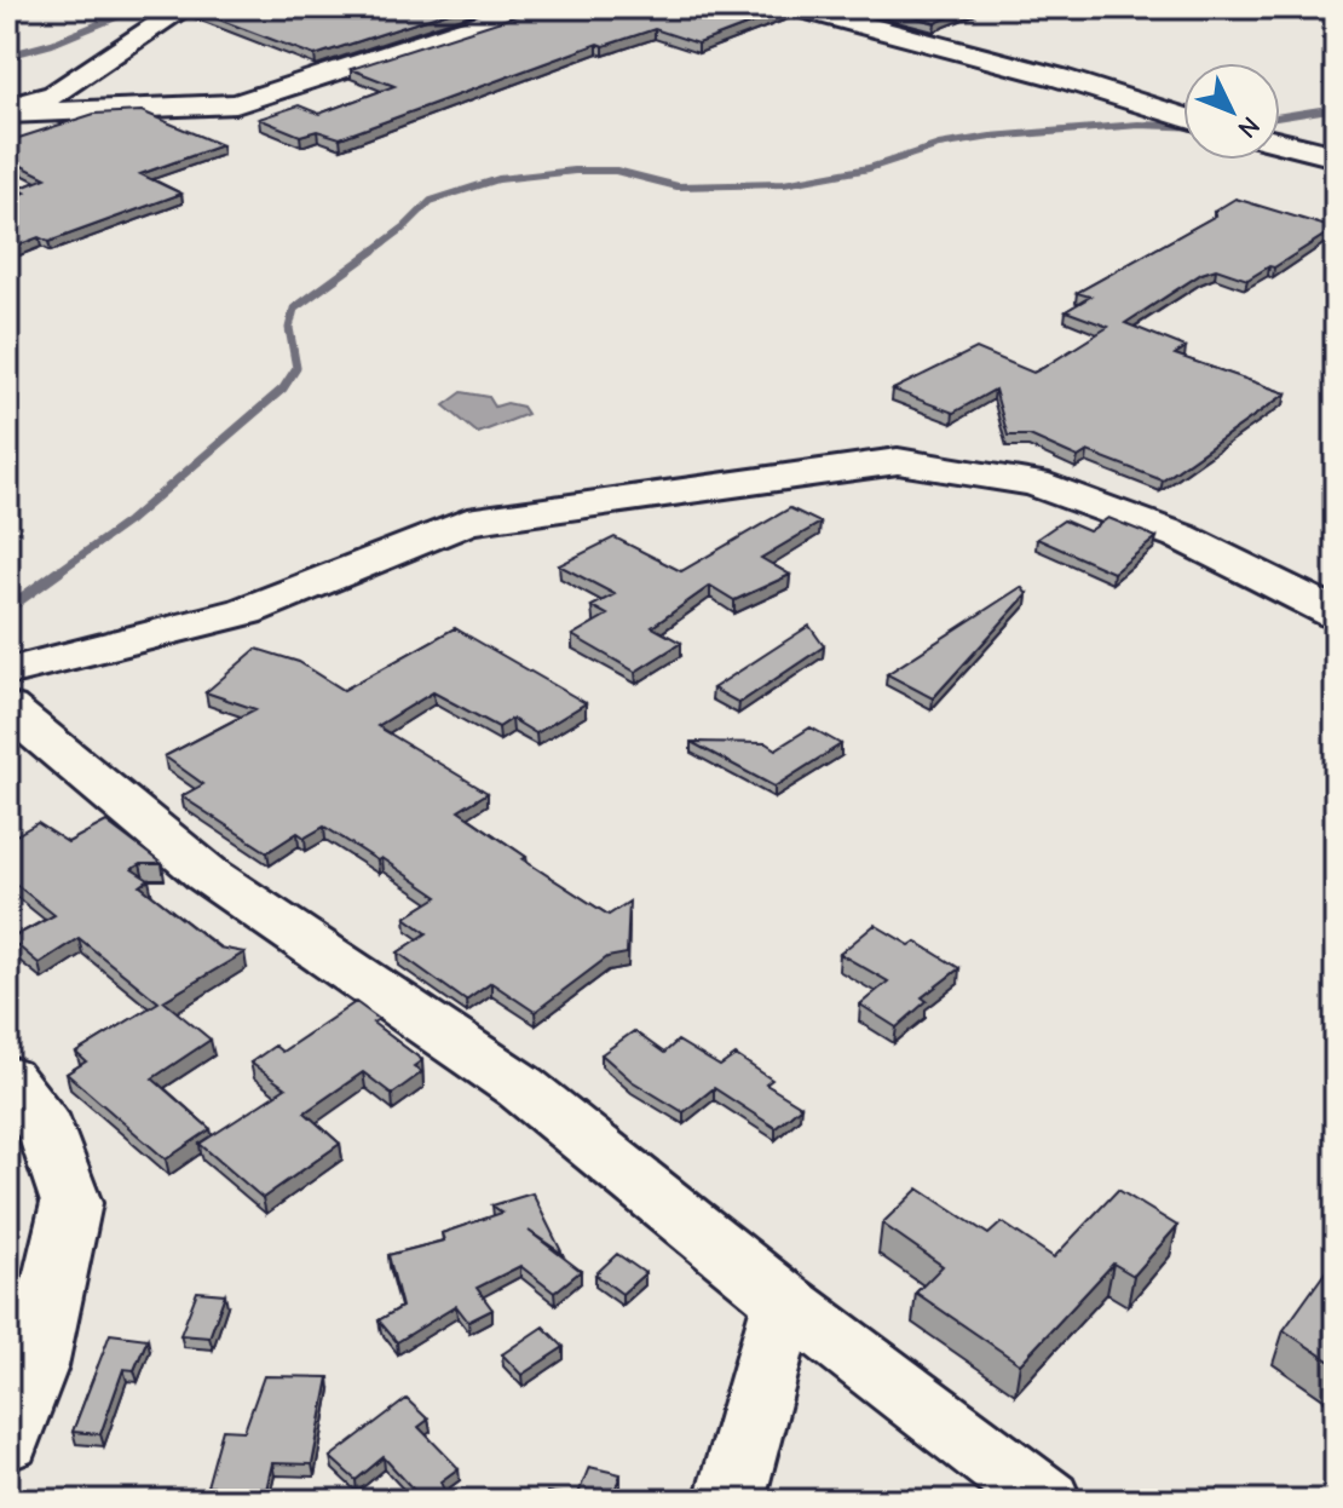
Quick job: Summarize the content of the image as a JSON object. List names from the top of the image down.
{
  "north": "bottom right"
}
